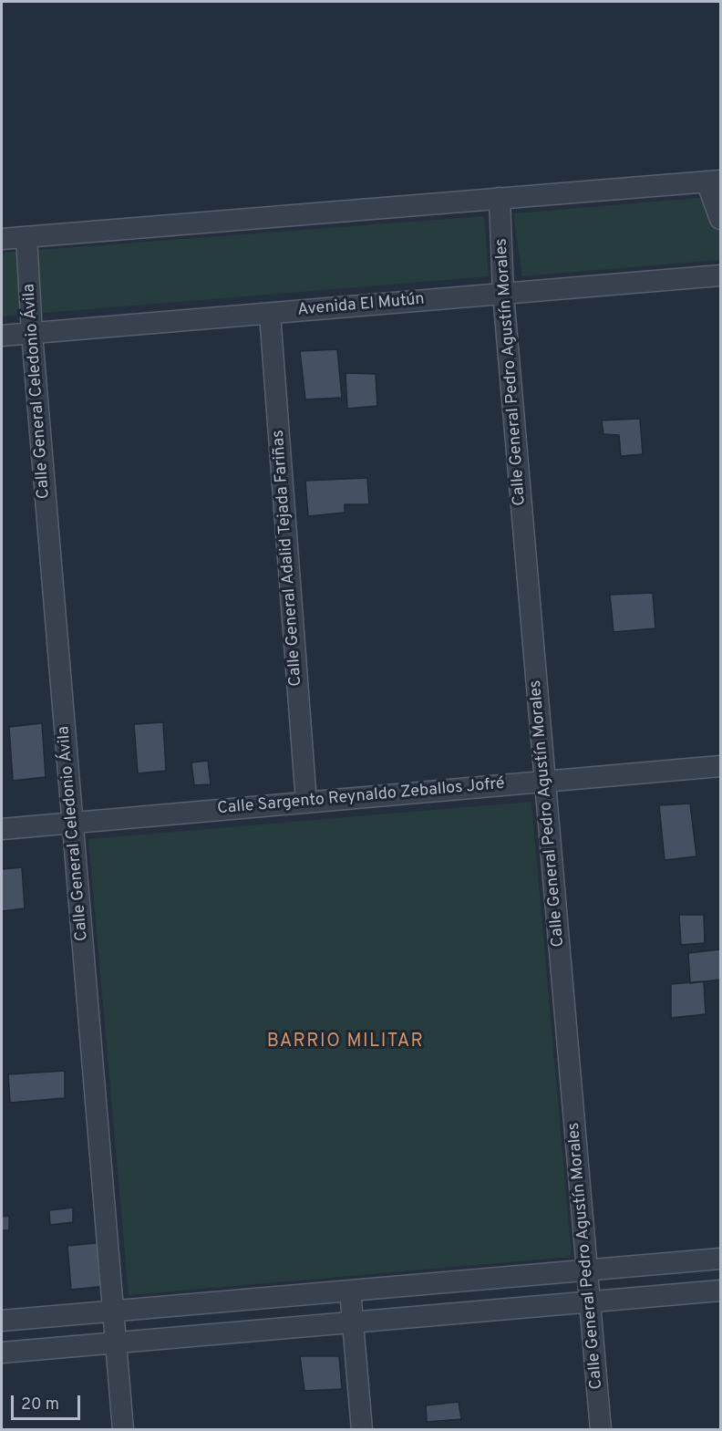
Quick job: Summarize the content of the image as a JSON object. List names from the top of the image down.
{
  "streets": {
    "street": [
      "Avenida El Mutún",
      "Calle General Pedro Agustín Morales",
      "Calle General Celedonio Ávila",
      "Calle General Adalid Tejada Fariñas",
      "Calle Sargento Reynaldo Zeballos Jofré"
    ]
  },
  "crossings": [
    ["Avenida El Mutún", "Calle General Pedro Agustín Morales"],
    ["Avenida El Mutún", "Calle General Celedonio Ávila"],
    ["Avenida El Mutún", "Calle General Adalid Tejada Fariñas"],
    ["Calle General Pedro Agustín Morales", "Calle Sargento Reynaldo Zeballos Jofré"],
    ["Calle General Celedonio Ávila", "Calle Sargento Reynaldo Zeballos Jofré"],
    ["Calle General Adalid Tejada Fariñas", "Calle Sargento Reynaldo Zeballos Jofré"]
  ],
  "districts": ["BARRIO MILITAR"],
  "scale_bar": "20 m"
}
